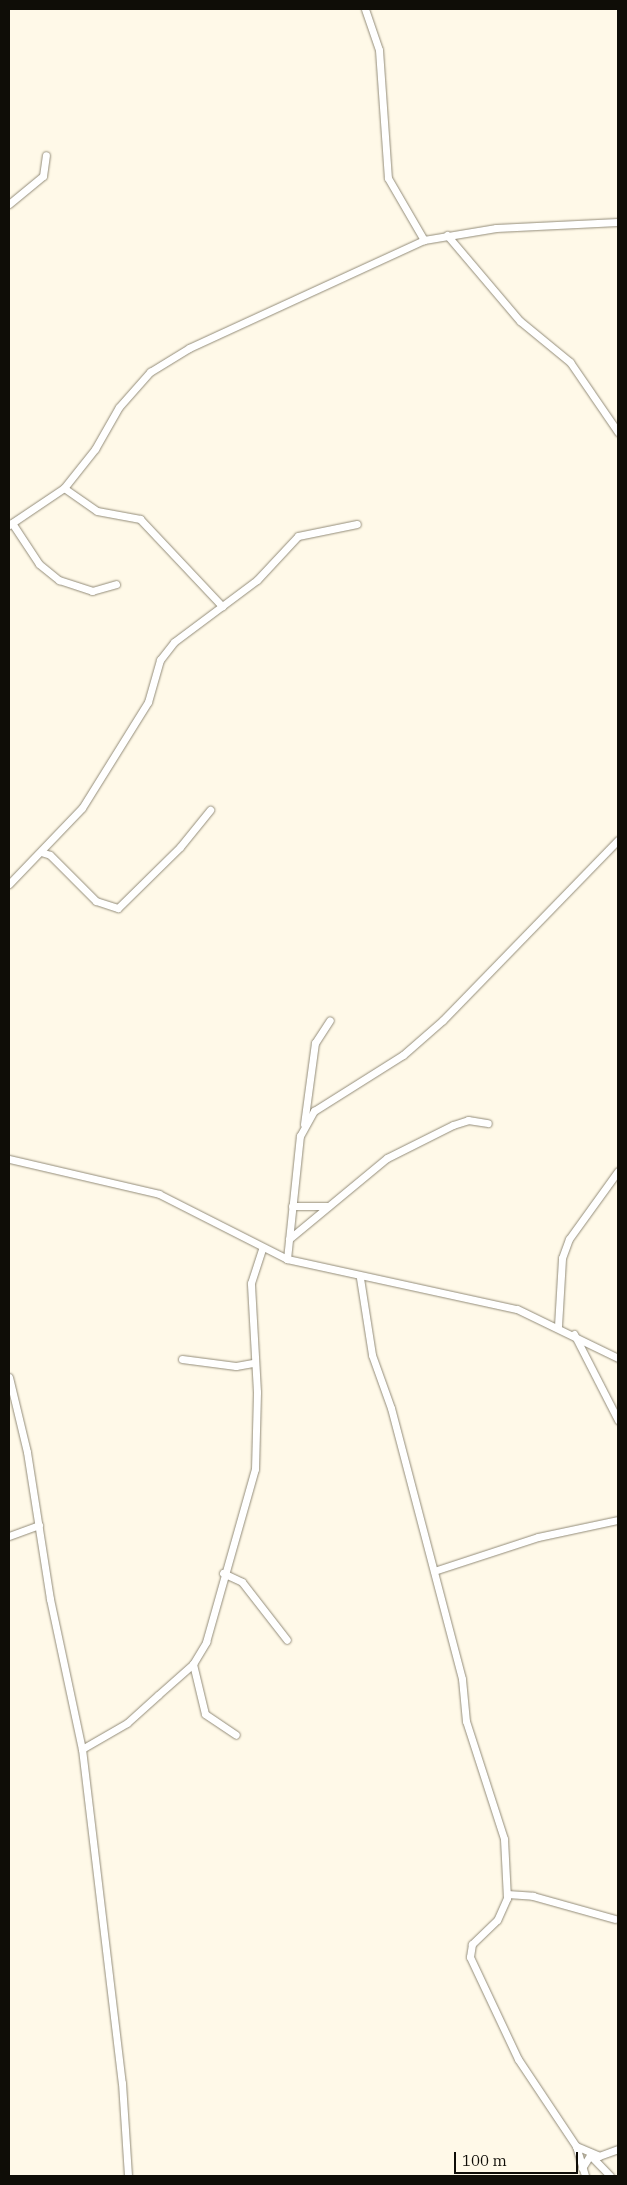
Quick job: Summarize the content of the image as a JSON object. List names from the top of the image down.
{
  "scale_bar": "100 m"
}
